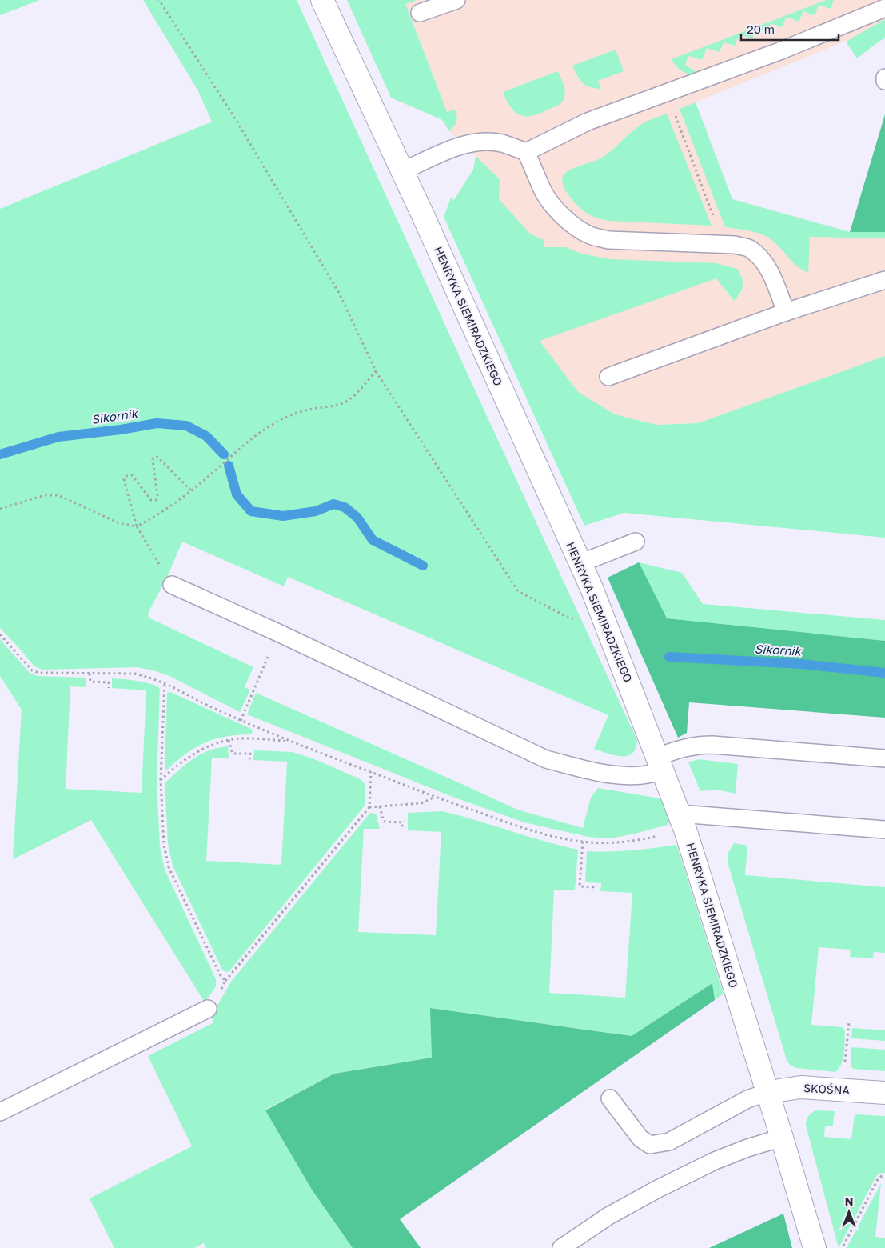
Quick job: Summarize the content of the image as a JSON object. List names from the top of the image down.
{
  "streets": {
    "street": ["HENRYKA SIEMIRADZKIEGO", "SKOŚNA"]
  },
  "crossings": [
    ["HENRYKA SIEMIRADZKIEGO", "SKOŚNA"]
  ],
  "water": ["Sikornik"],
  "scale_bar": "20 m",
  "north": "top"
}
